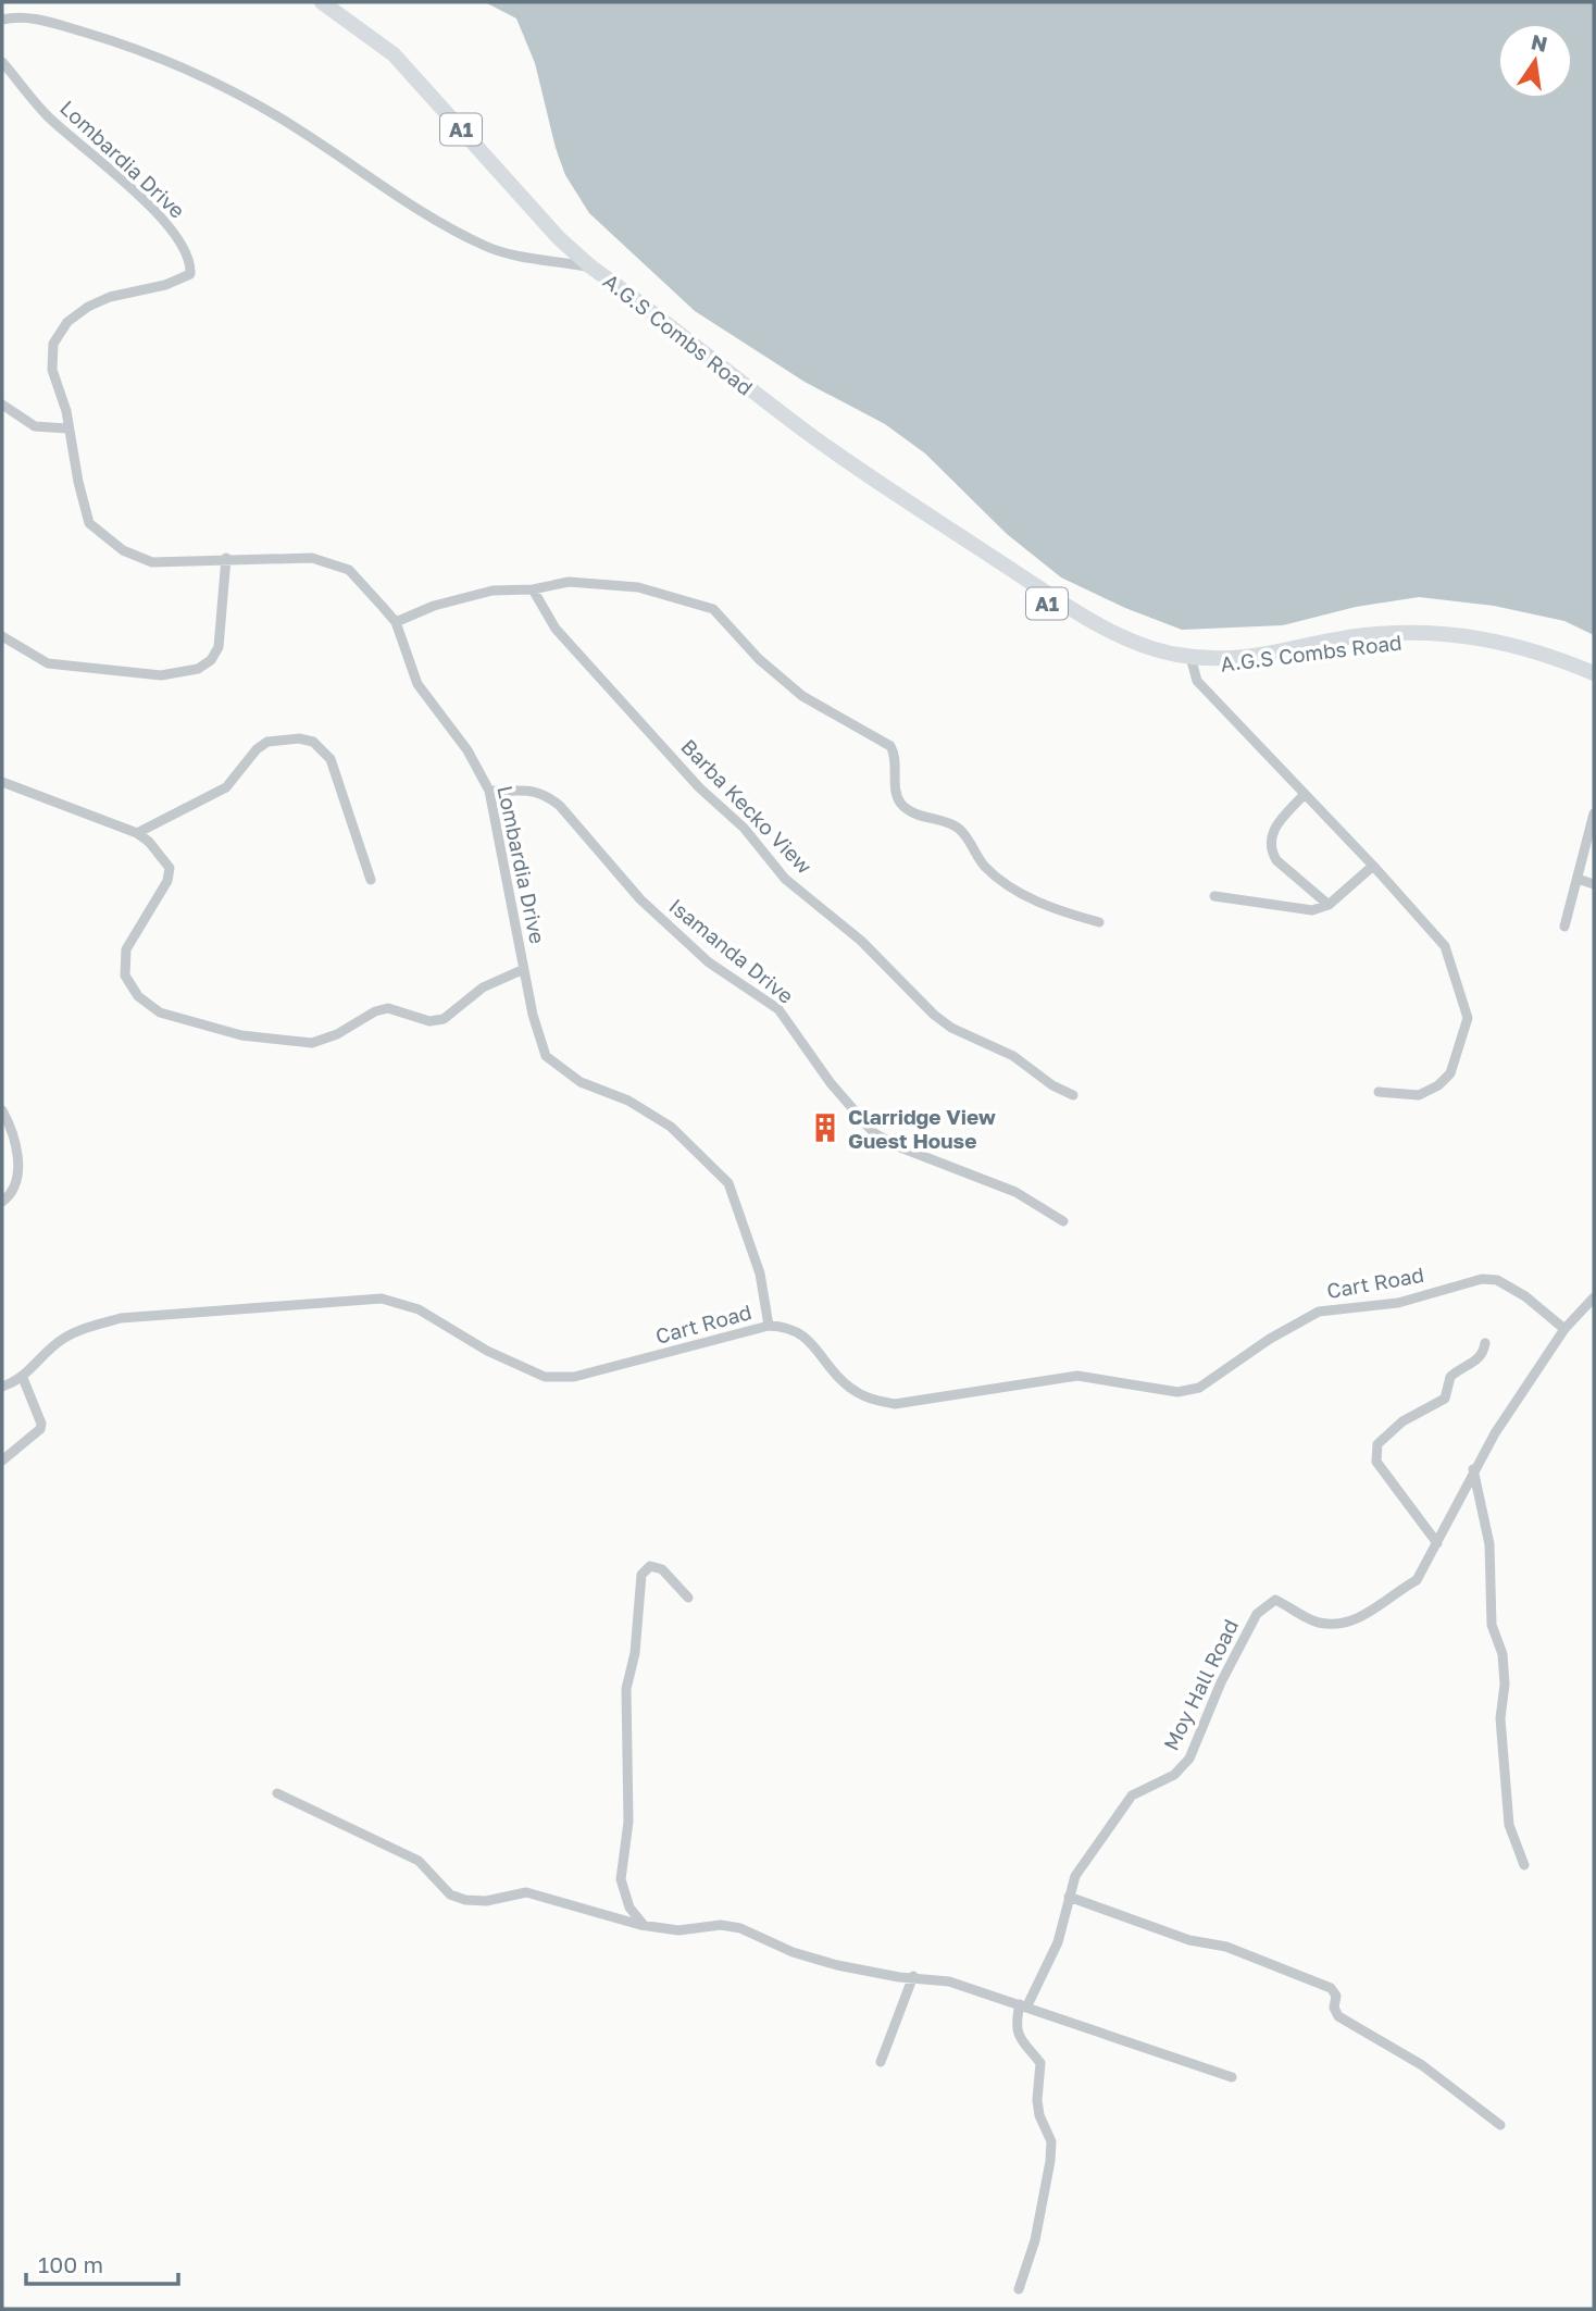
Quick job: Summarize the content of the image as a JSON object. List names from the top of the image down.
{
  "streets": {
    "main road": ["A1", "A.G.S Combs Road"],
    "street": [
      "Lombardia Drive",
      "Barba Kecko View",
      "Isamanda Drive",
      "Cart Road",
      "Moy Hall Road"
    ]
  },
  "crossings": [
    ["A1", "A.G.S Combs Road"],
    ["Lombardia Drive", "Isamanda Drive"],
    ["Lombardia Drive", "Cart Road"],
    ["Cart Road", "Moy Hall Road"]
  ],
  "places": {
    "building": ["Clarridge View Guest House"]
  },
  "scale_bar": "100 m",
  "north": "top"
}
